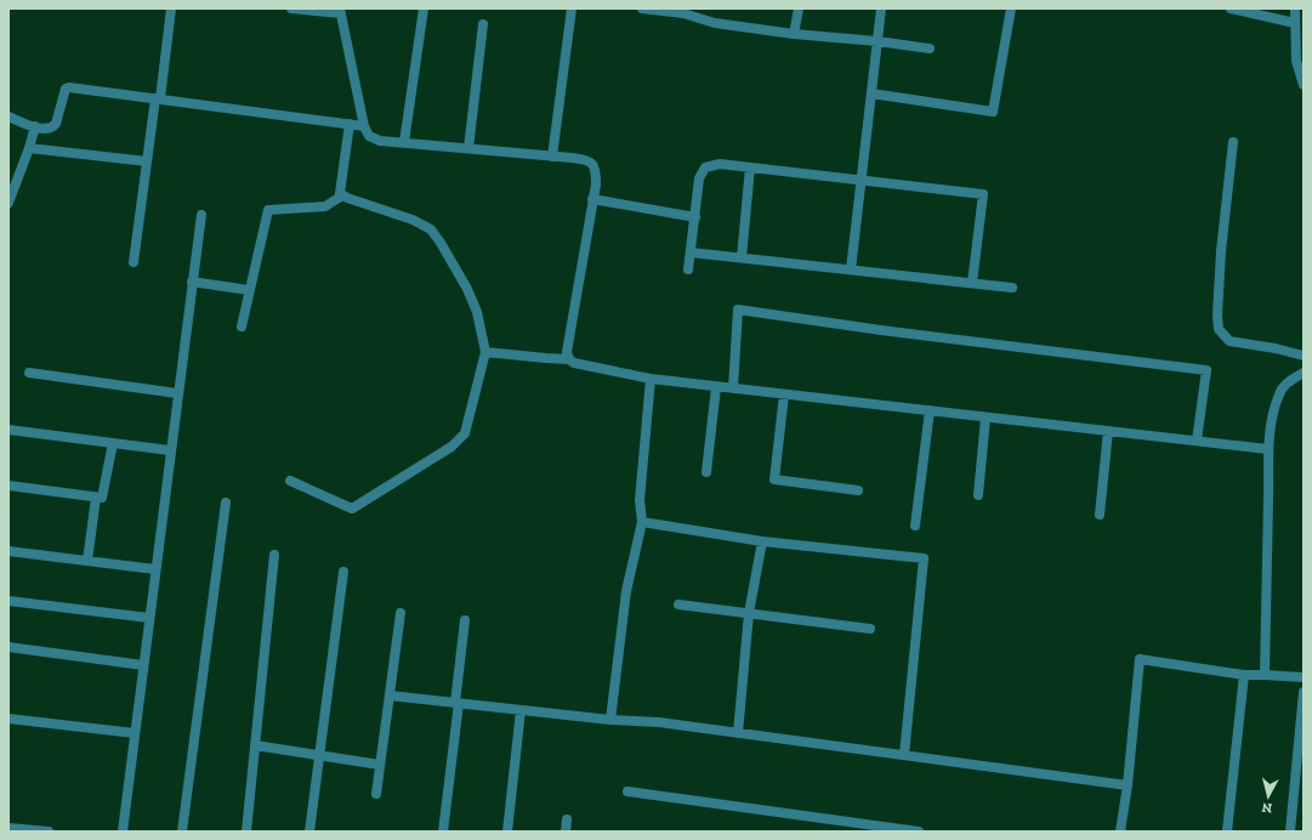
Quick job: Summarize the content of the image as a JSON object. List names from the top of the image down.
{
  "north": "bottom"
}
